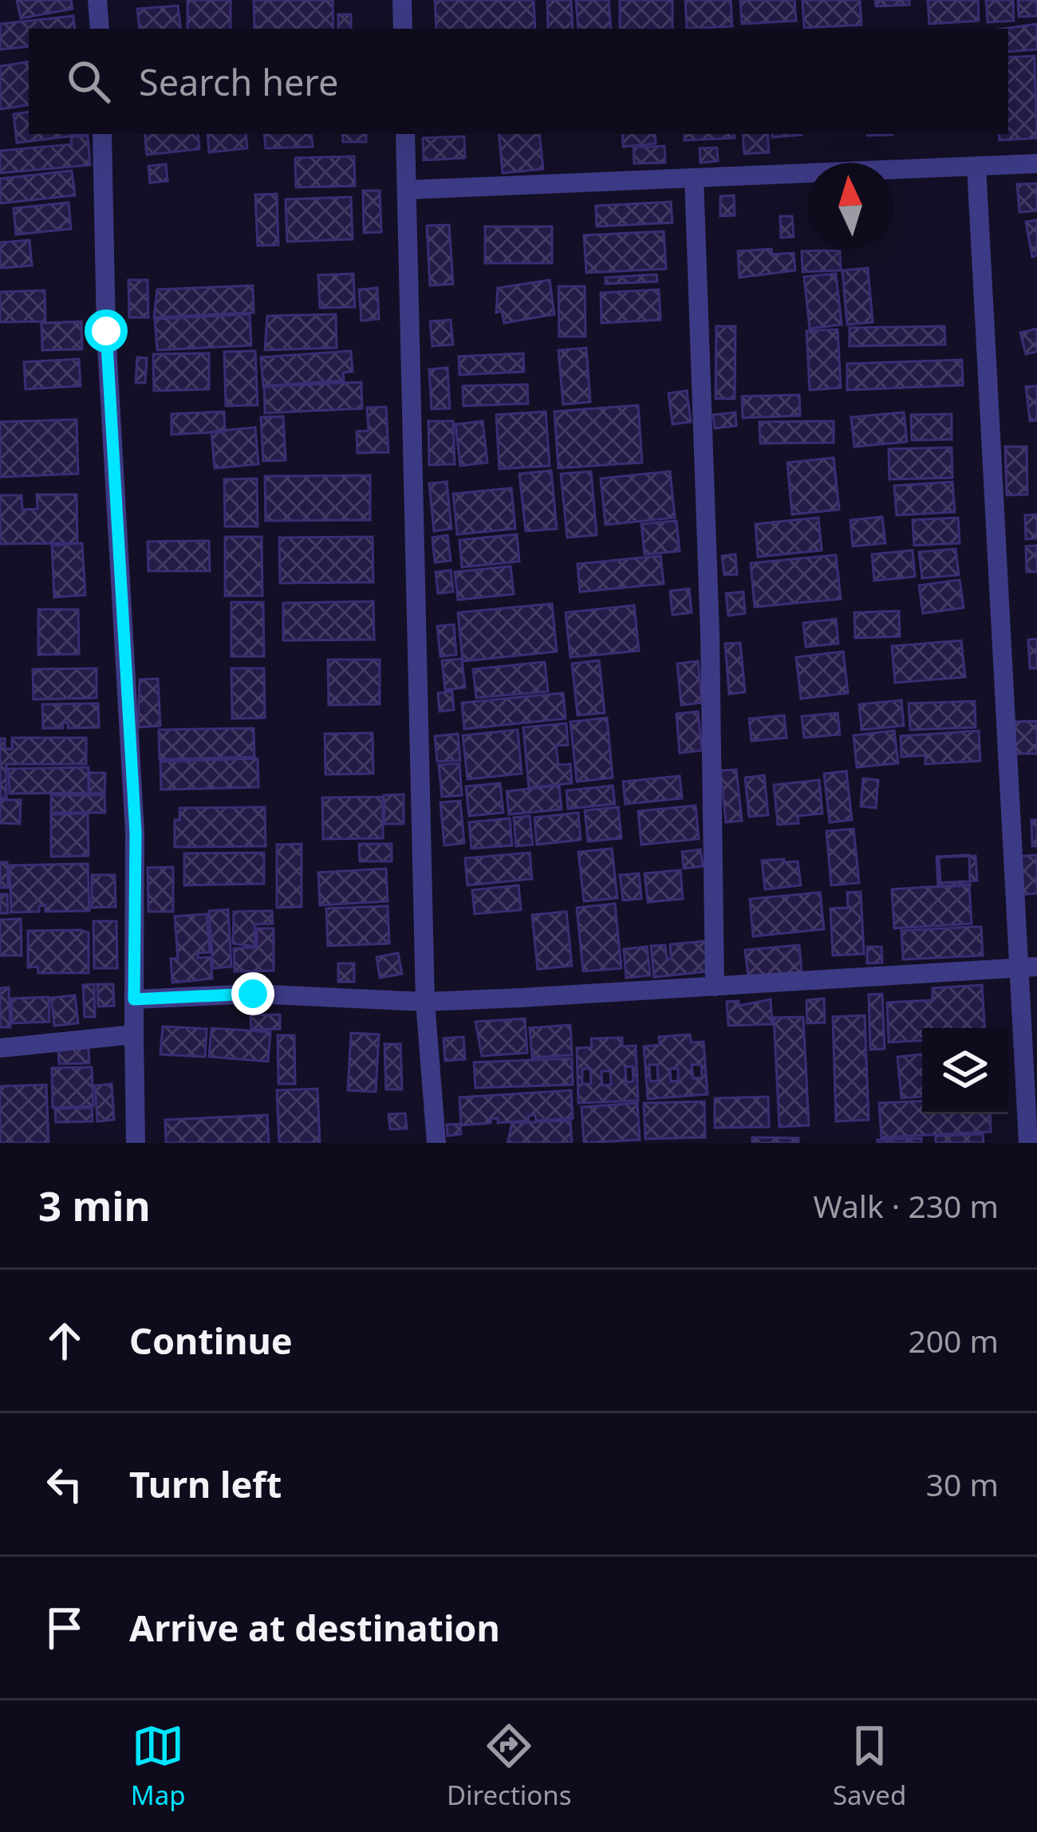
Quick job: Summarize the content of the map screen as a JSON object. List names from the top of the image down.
{
  "north": "top",
  "page": {
    "search": "Search here",
    "heading": ["3 min", "Walk · 230 m"],
    "list": [
      ["Continue", "200 m"],
      ["Turn left", "30 m"],
      "Arrive at destination"
    ],
    "nav": ["Map", "Directions", "Saved"]
  }
}
